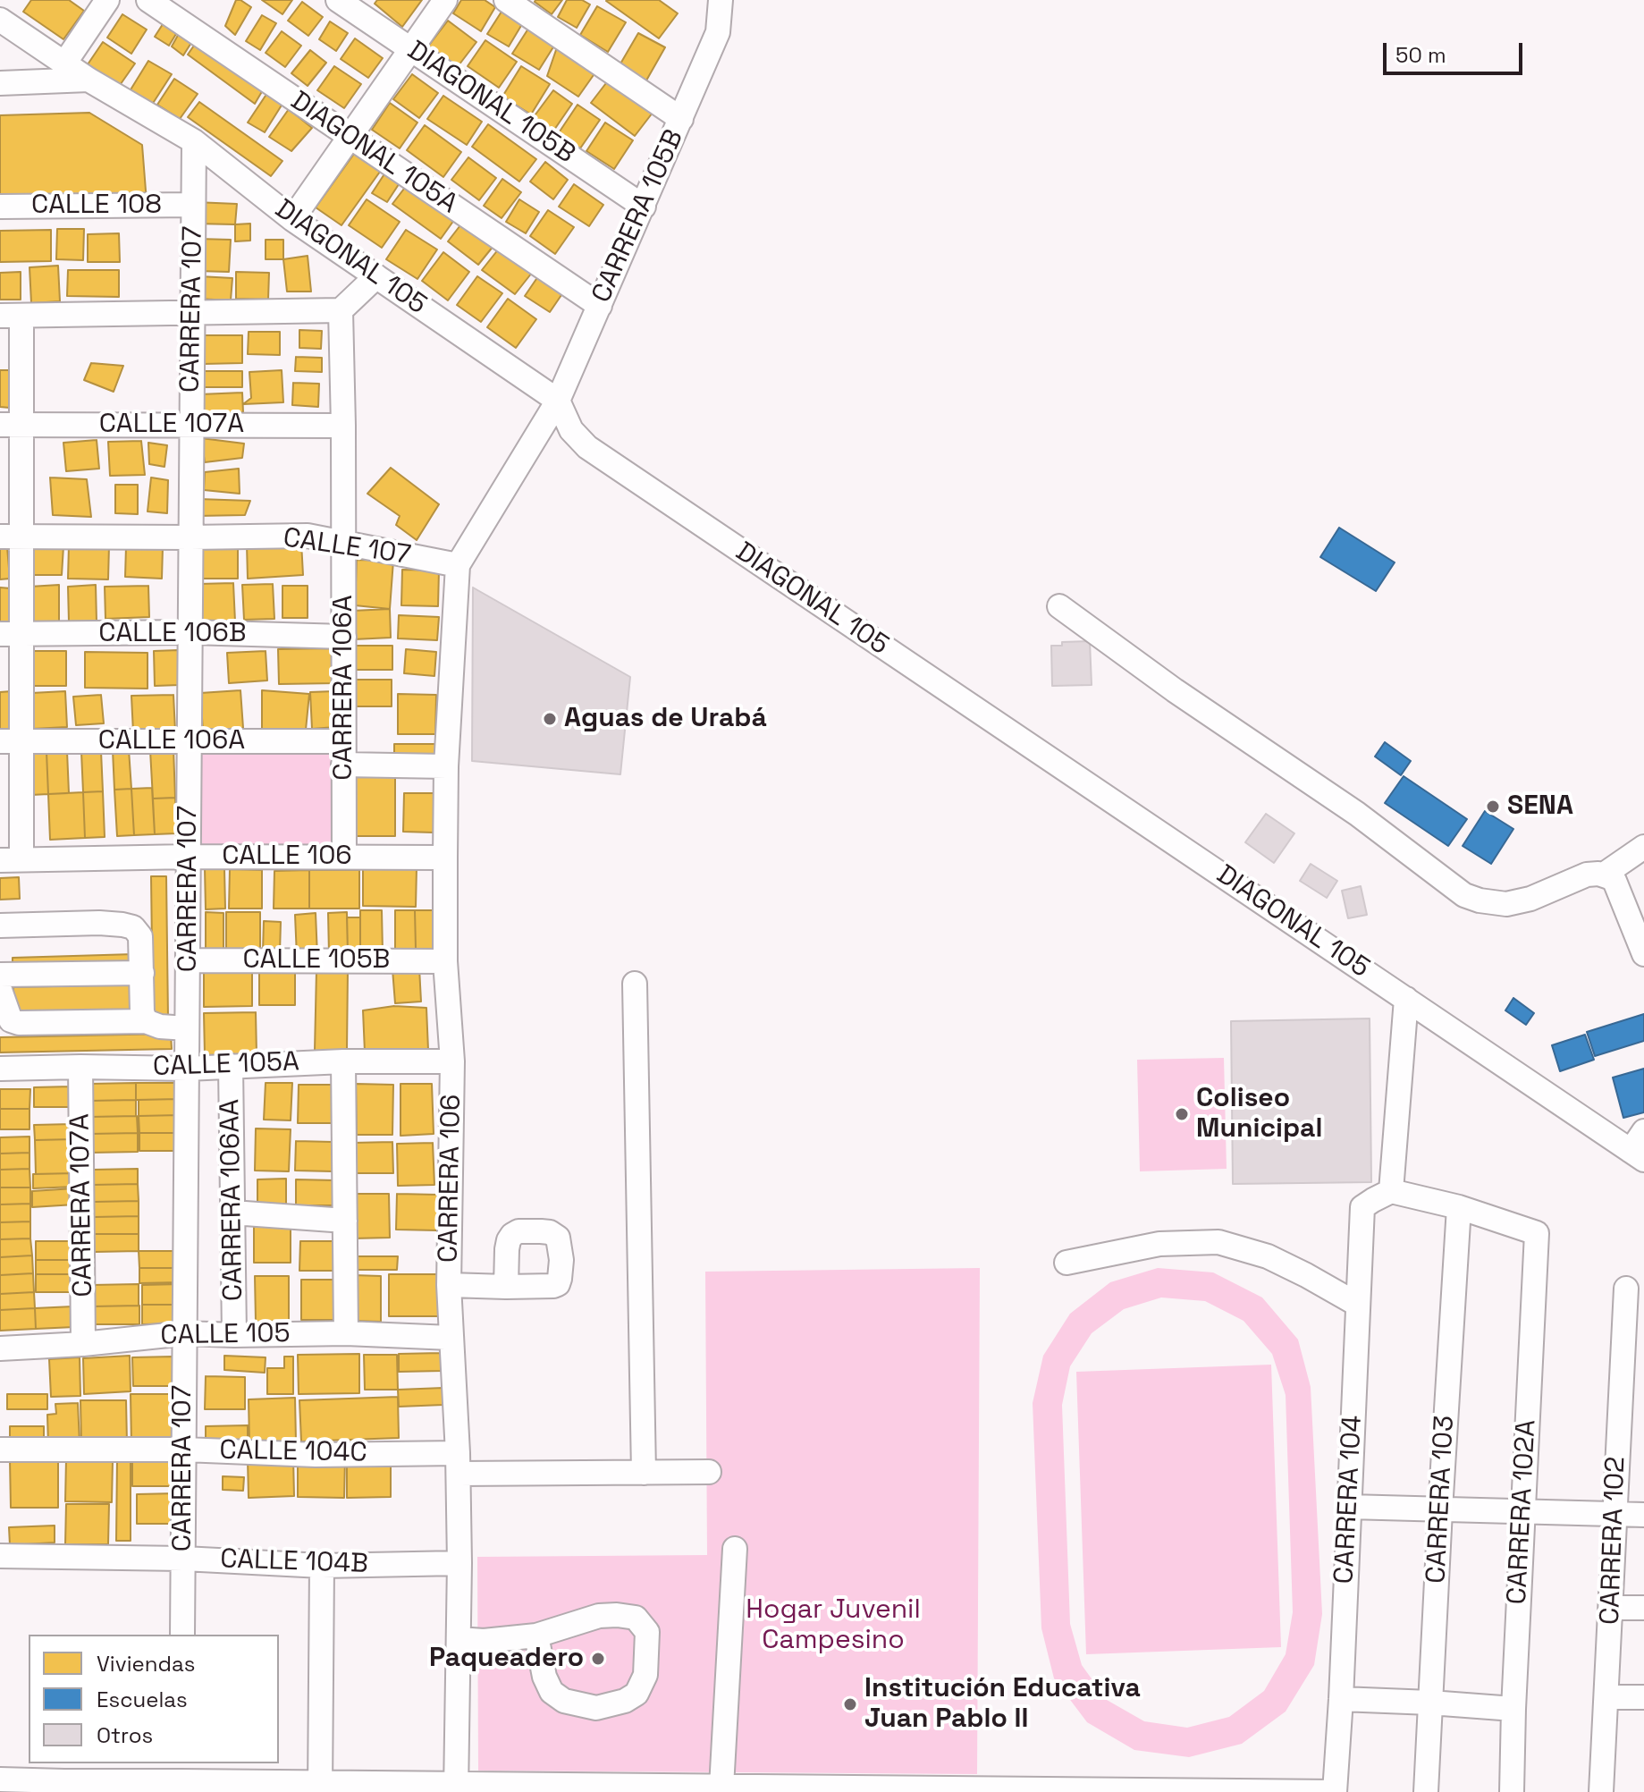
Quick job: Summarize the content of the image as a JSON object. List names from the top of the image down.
{
  "streets": {
    "street": [
      "DIAGONAL 105B",
      "DIAGONAL 105A",
      "CALLE 108",
      "CARRERA 105B",
      "DIAGONAL 105",
      "CARRERA 107",
      "CALLE 107A",
      "CALLE 107",
      "CALLE 106B",
      "CARRERA 106A",
      "CALLE 106A",
      "CALLE 106",
      "CALLE 105B",
      "CALLE 105A",
      "CARRERA 106",
      "CARRERA 106AA",
      "CARRERA 107A",
      "CALLE 105",
      "CALLE 104C",
      "CARRERA 104",
      "CARRERA 103",
      "CARRERA 102A",
      "CARRERA 102",
      "CALLE 104B"
    ]
  },
  "crossings": [
    ["DIAGONAL 105B", "CARRERA 105B"],
    ["DIAGONAL 105A", "CARRERA 105B"],
    ["CALLE 108", "CARRERA 107"],
    ["CARRERA 105B", "DIAGONAL 105"],
    ["DIAGONAL 105", "CARRERA 107"],
    ["CARRERA 107", "CALLE 107A"],
    ["CARRERA 107", "CALLE 107"],
    ["CARRERA 107", "CALLE 106B"],
    ["CARRERA 107", "CALLE 106A"],
    ["CARRERA 107", "CALLE 106"],
    ["CARRERA 107", "CALLE 105B"],
    ["CARRERA 107", "CALLE 105A"],
    ["CARRERA 107", "CALLE 105"],
    ["CARRERA 107", "CALLE 104C"],
    ["CARRERA 107", "CALLE 104B"],
    ["CALLE 107A", "CARRERA 106A"],
    ["CALLE 107", "CARRERA 106A"],
    ["CALLE 107", "CARRERA 106"],
    ["CALLE 106B", "CARRERA 106A"],
    ["CARRERA 106A", "CALLE 106A"],
    ["CARRERA 106A", "CALLE 106"],
    ["CALLE 106A", "CARRERA 106"],
    ["CALLE 106", "CARRERA 106"],
    ["CALLE 105B", "CARRERA 106"],
    ["CALLE 105A", "CARRERA 106"],
    ["CALLE 105A", "CARRERA 106AA"],
    ["CALLE 105A", "CARRERA 107A"],
    ["CARRERA 106", "CALLE 105"],
    ["CARRERA 106", "CALLE 104C"],
    ["CARRERA 106", "CALLE 104B"],
    ["CARRERA 106AA", "CALLE 105"],
    ["CARRERA 107A", "CALLE 105"],
    ["CARRERA 103", "CARRERA 102A"]
  ],
  "parks": ["Hogar Juvenil Campesino"],
  "places": [
    "Aguas de Urabá",
    "SENA",
    "Coliseo Municipal",
    "Paqueadero",
    "Institución Educativa Juan Pablo II"
  ],
  "legend": ["Viviendas", "Escuelas", "Otros"],
  "scale_bar": "50 m"
}
